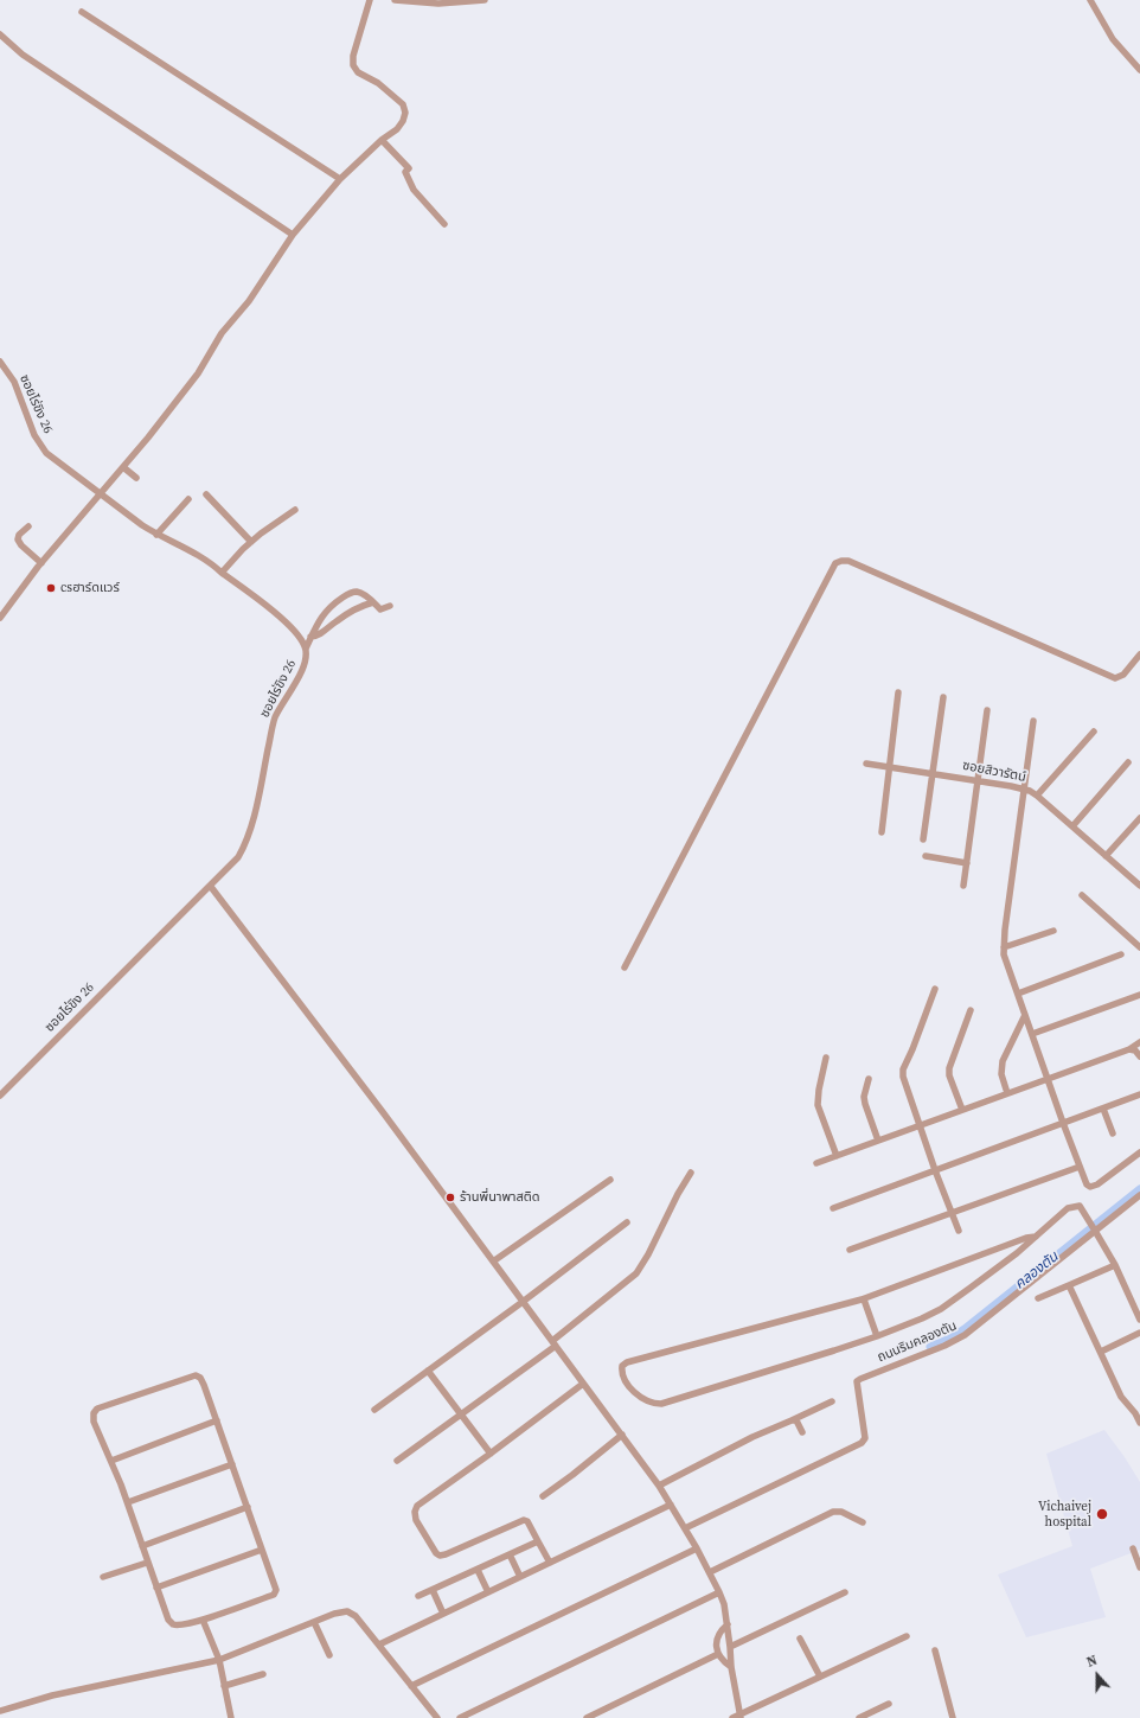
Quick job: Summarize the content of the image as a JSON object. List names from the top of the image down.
{
  "streets": {
    "street": ["ซอยไร่ขิง 26", "ซอยสิวารัตน์", "ถนนริมคลองตัน"]
  },
  "water": ["คลองตัน"],
  "places": ["csฮาร์ดแวร์", "ร้านพี่นาพาสติด", "Vichaivej hospital"],
  "north": "top"
}
